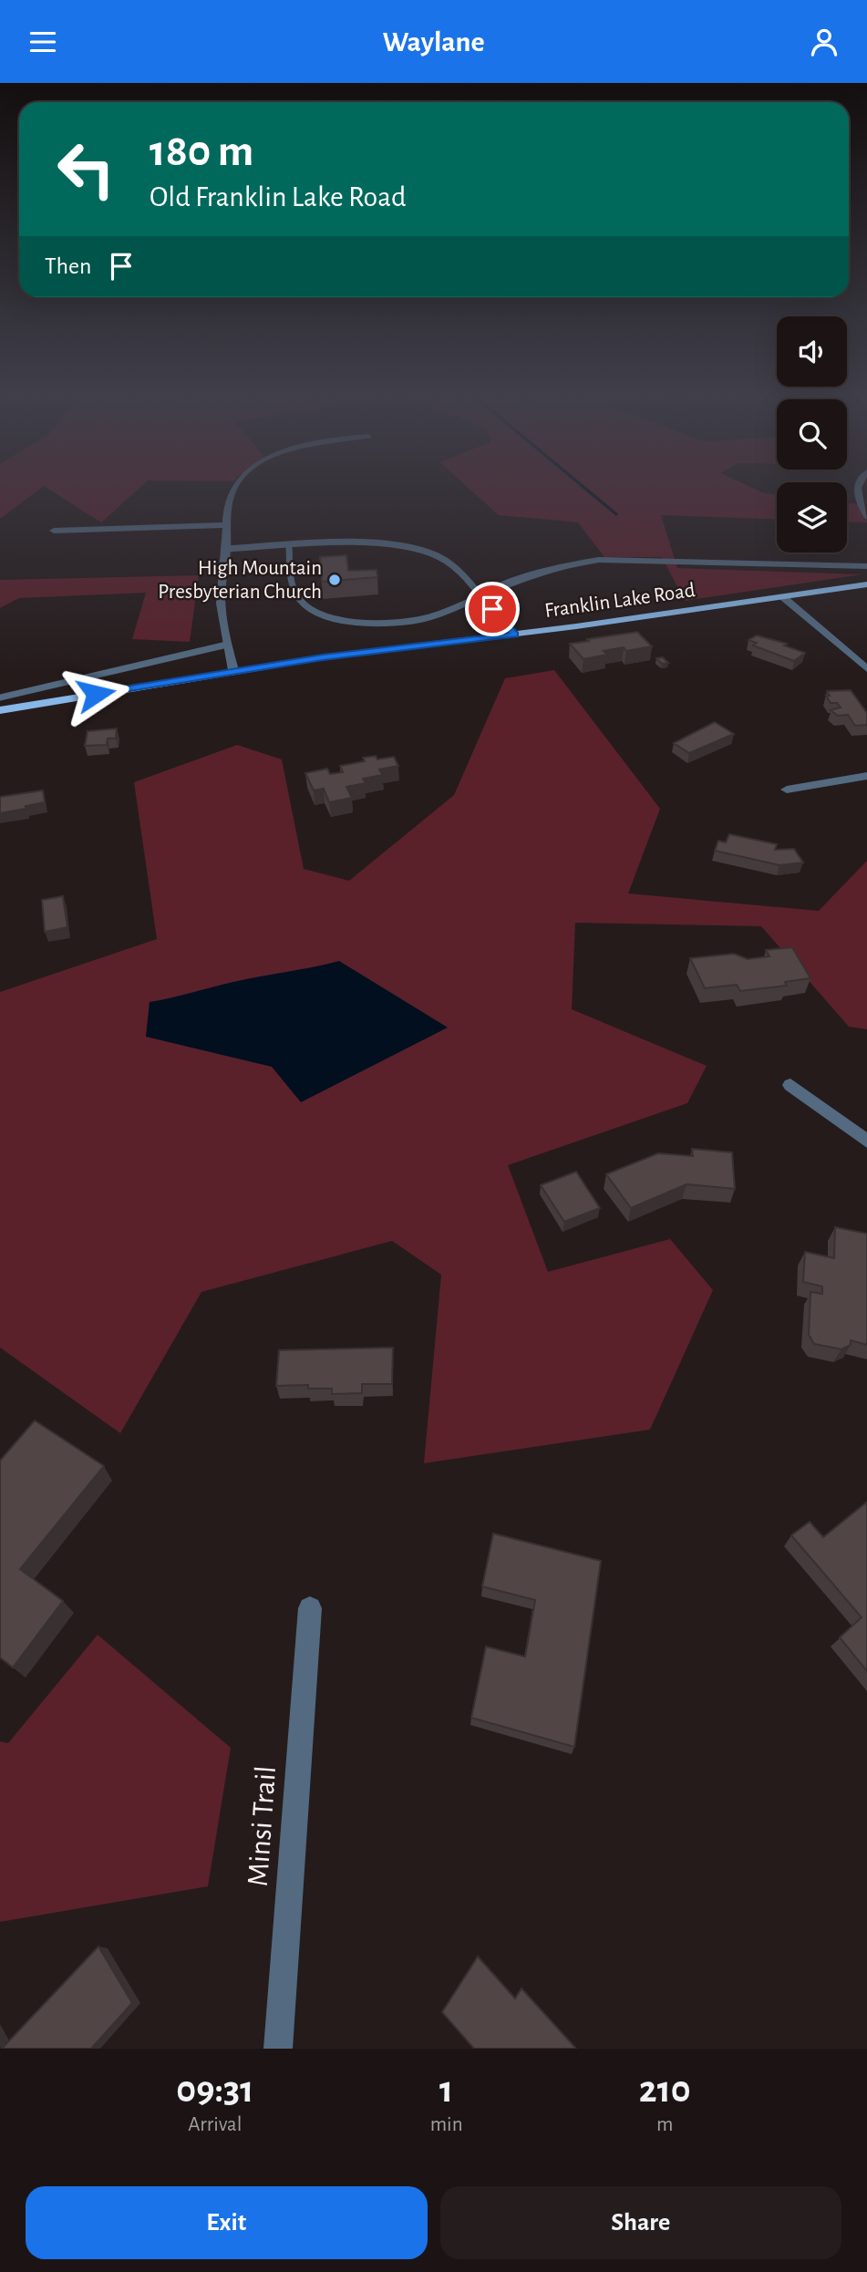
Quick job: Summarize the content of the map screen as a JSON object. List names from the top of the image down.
{
  "streets": {
    "main road": ["Franklin Lake Road"],
    "street": ["Minsi Trail"]
  },
  "places": ["High Mountain Presbyterian Church"],
  "page": {
    "header": "Waylane",
    "turn": ["180 m", "Old Franklin Lake Road"],
    "then": "Then",
    "eta": [
      "09:31",
      "Arrival",
      "1",
      "min",
      "210",
      "m"
    ],
    "buttons": ["Exit", "Share"]
  }
}
